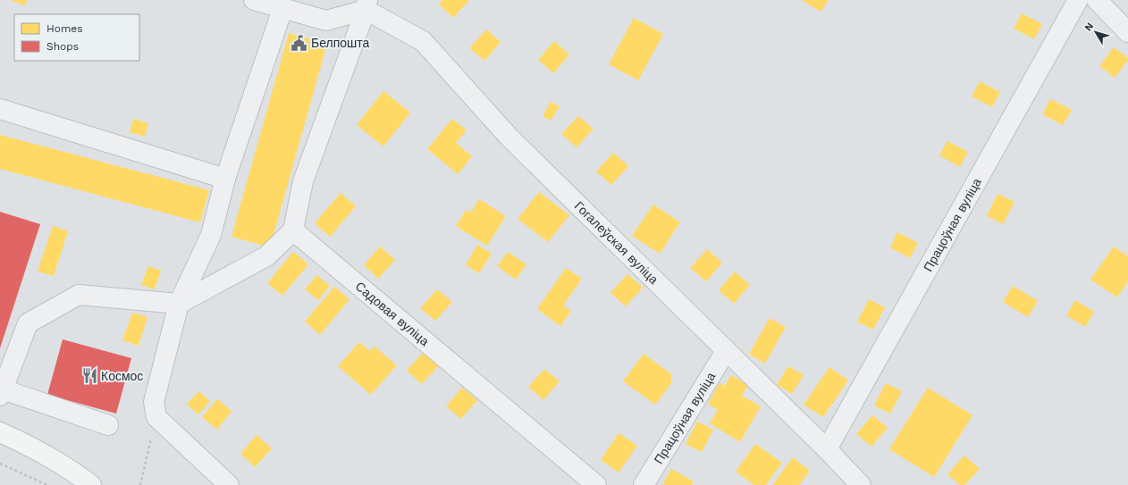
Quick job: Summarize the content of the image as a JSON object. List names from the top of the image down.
{
  "streets": {
    "street": ["Працоўная вуліца", "Гогалеўская вуліца", "Садовая вуліца"]
  },
  "crossings": [
    ["Працоўная вуліца", "Гогалеўская вуліца"]
  ],
  "places": {
    "public building": ["Белпошта"],
    "restaurant": ["Космос"]
  },
  "legend": ["Homes", "Shops"],
  "north": "top left"
}
